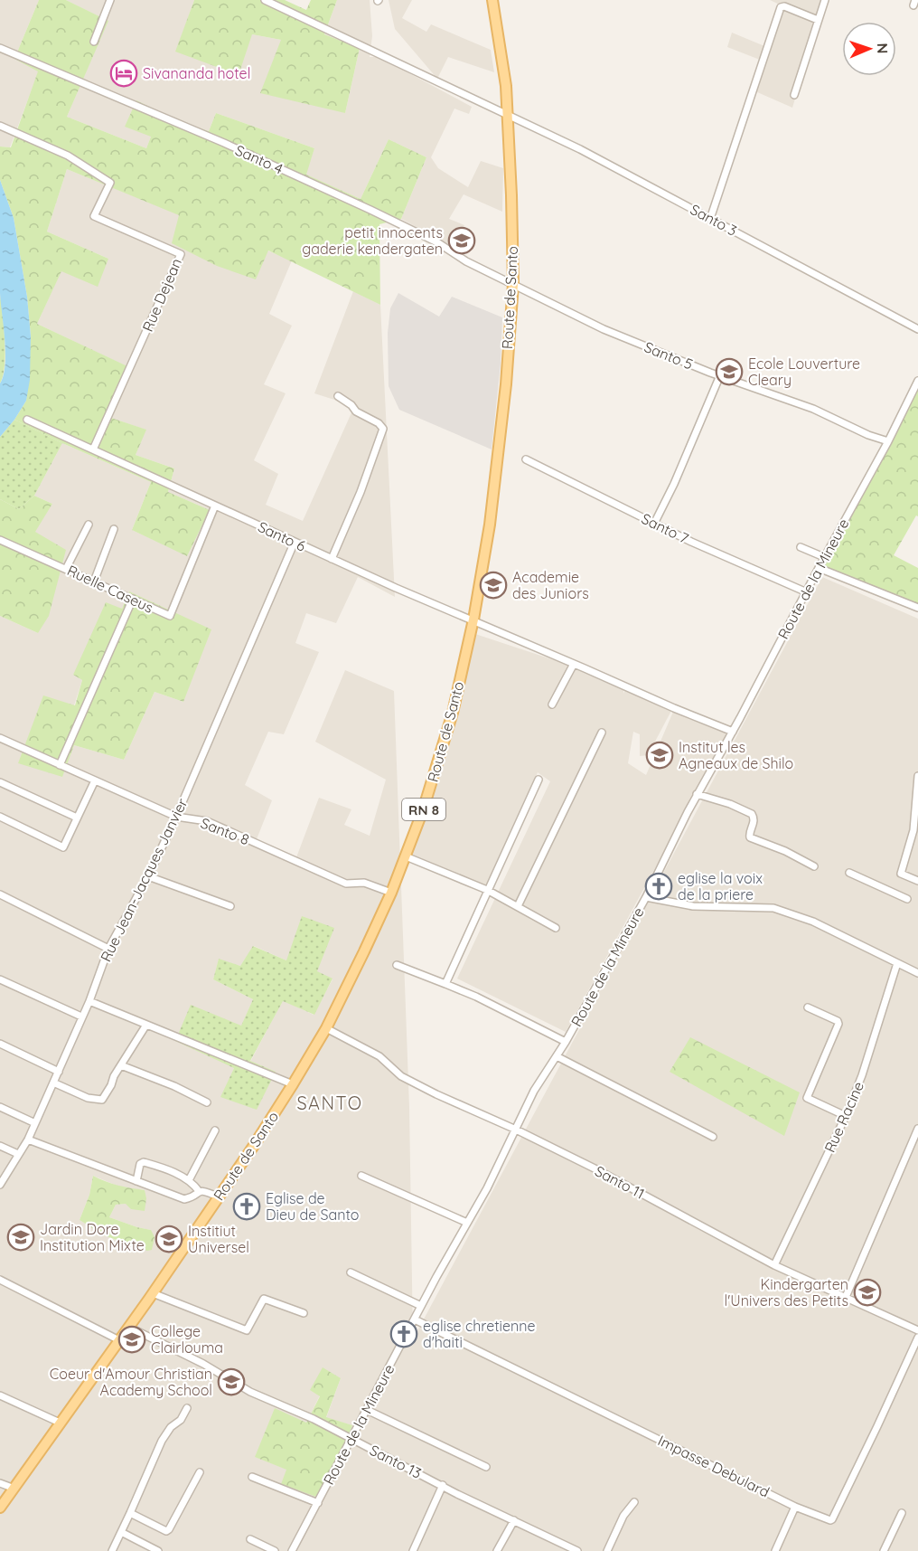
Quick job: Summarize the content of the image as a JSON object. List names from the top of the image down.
{
  "streets": {
    "main road": ["Route de Santo", "RN 8"],
    "street": [
      "Santo 4",
      "Santo 3",
      "Rue Dejean",
      "Santo 5",
      "Santo 7",
      "Santo 6",
      "Route de la Mineure",
      "Ruelle Caseus",
      "Santo 8",
      "Rue Jean-Jacques Janvier",
      "Rue Racine",
      "Santo 11",
      "Santo 13",
      "Impasse Debulard"
    ]
  },
  "crossings": [
    ["Santo 4", "Route de Santo"],
    ["Santo 4", "Santo 5"],
    ["Santo 3", "Route de Santo"],
    ["Rue Dejean", "Santo 6"],
    ["Route de Santo", "Santo 5"],
    ["Route de Santo", "Santo 6"],
    ["Route de Santo", "Santo 8"],
    ["Route de Santo", "Santo 11"],
    ["Route de Santo", "Santo 13"],
    ["Santo 5", "Route de la Mineure"],
    ["Santo 7", "Route de la Mineure"],
    ["Santo 6", "Route de la Mineure"],
    ["Santo 6", "Ruelle Caseus"],
    ["Santo 6", "Rue Jean-Jacques Janvier"],
    ["Route de la Mineure", "Santo 11"],
    ["Route de la Mineure", "Santo 13"],
    ["Route de la Mineure", "Impasse Debulard"],
    ["Santo 8", "Rue Jean-Jacques Janvier"],
    ["Rue Racine", "Santo 11"]
  ],
  "districts": ["SANTO"],
  "places": {
    "hotel": ["Sivananda hotel"],
    "school or university": [
      "petit innocents gaderie kendergaten",
      "Ecole Louverture Cleary",
      "Academie des Juniors",
      "Institut les Agneaux de Shilo",
      "Jardin Dore Institution Mixte",
      "Institiut Universel",
      "Kindergarten l'Univers des Petits",
      "College Clairlouma",
      "Coeur d'Amour Christian Academy School"
    ],
    "church": ["eglise la voix de la priere", "Eglise de Dieu de Santo", "eglise chretienne d'haiti"]
  },
  "north": "right"
}
